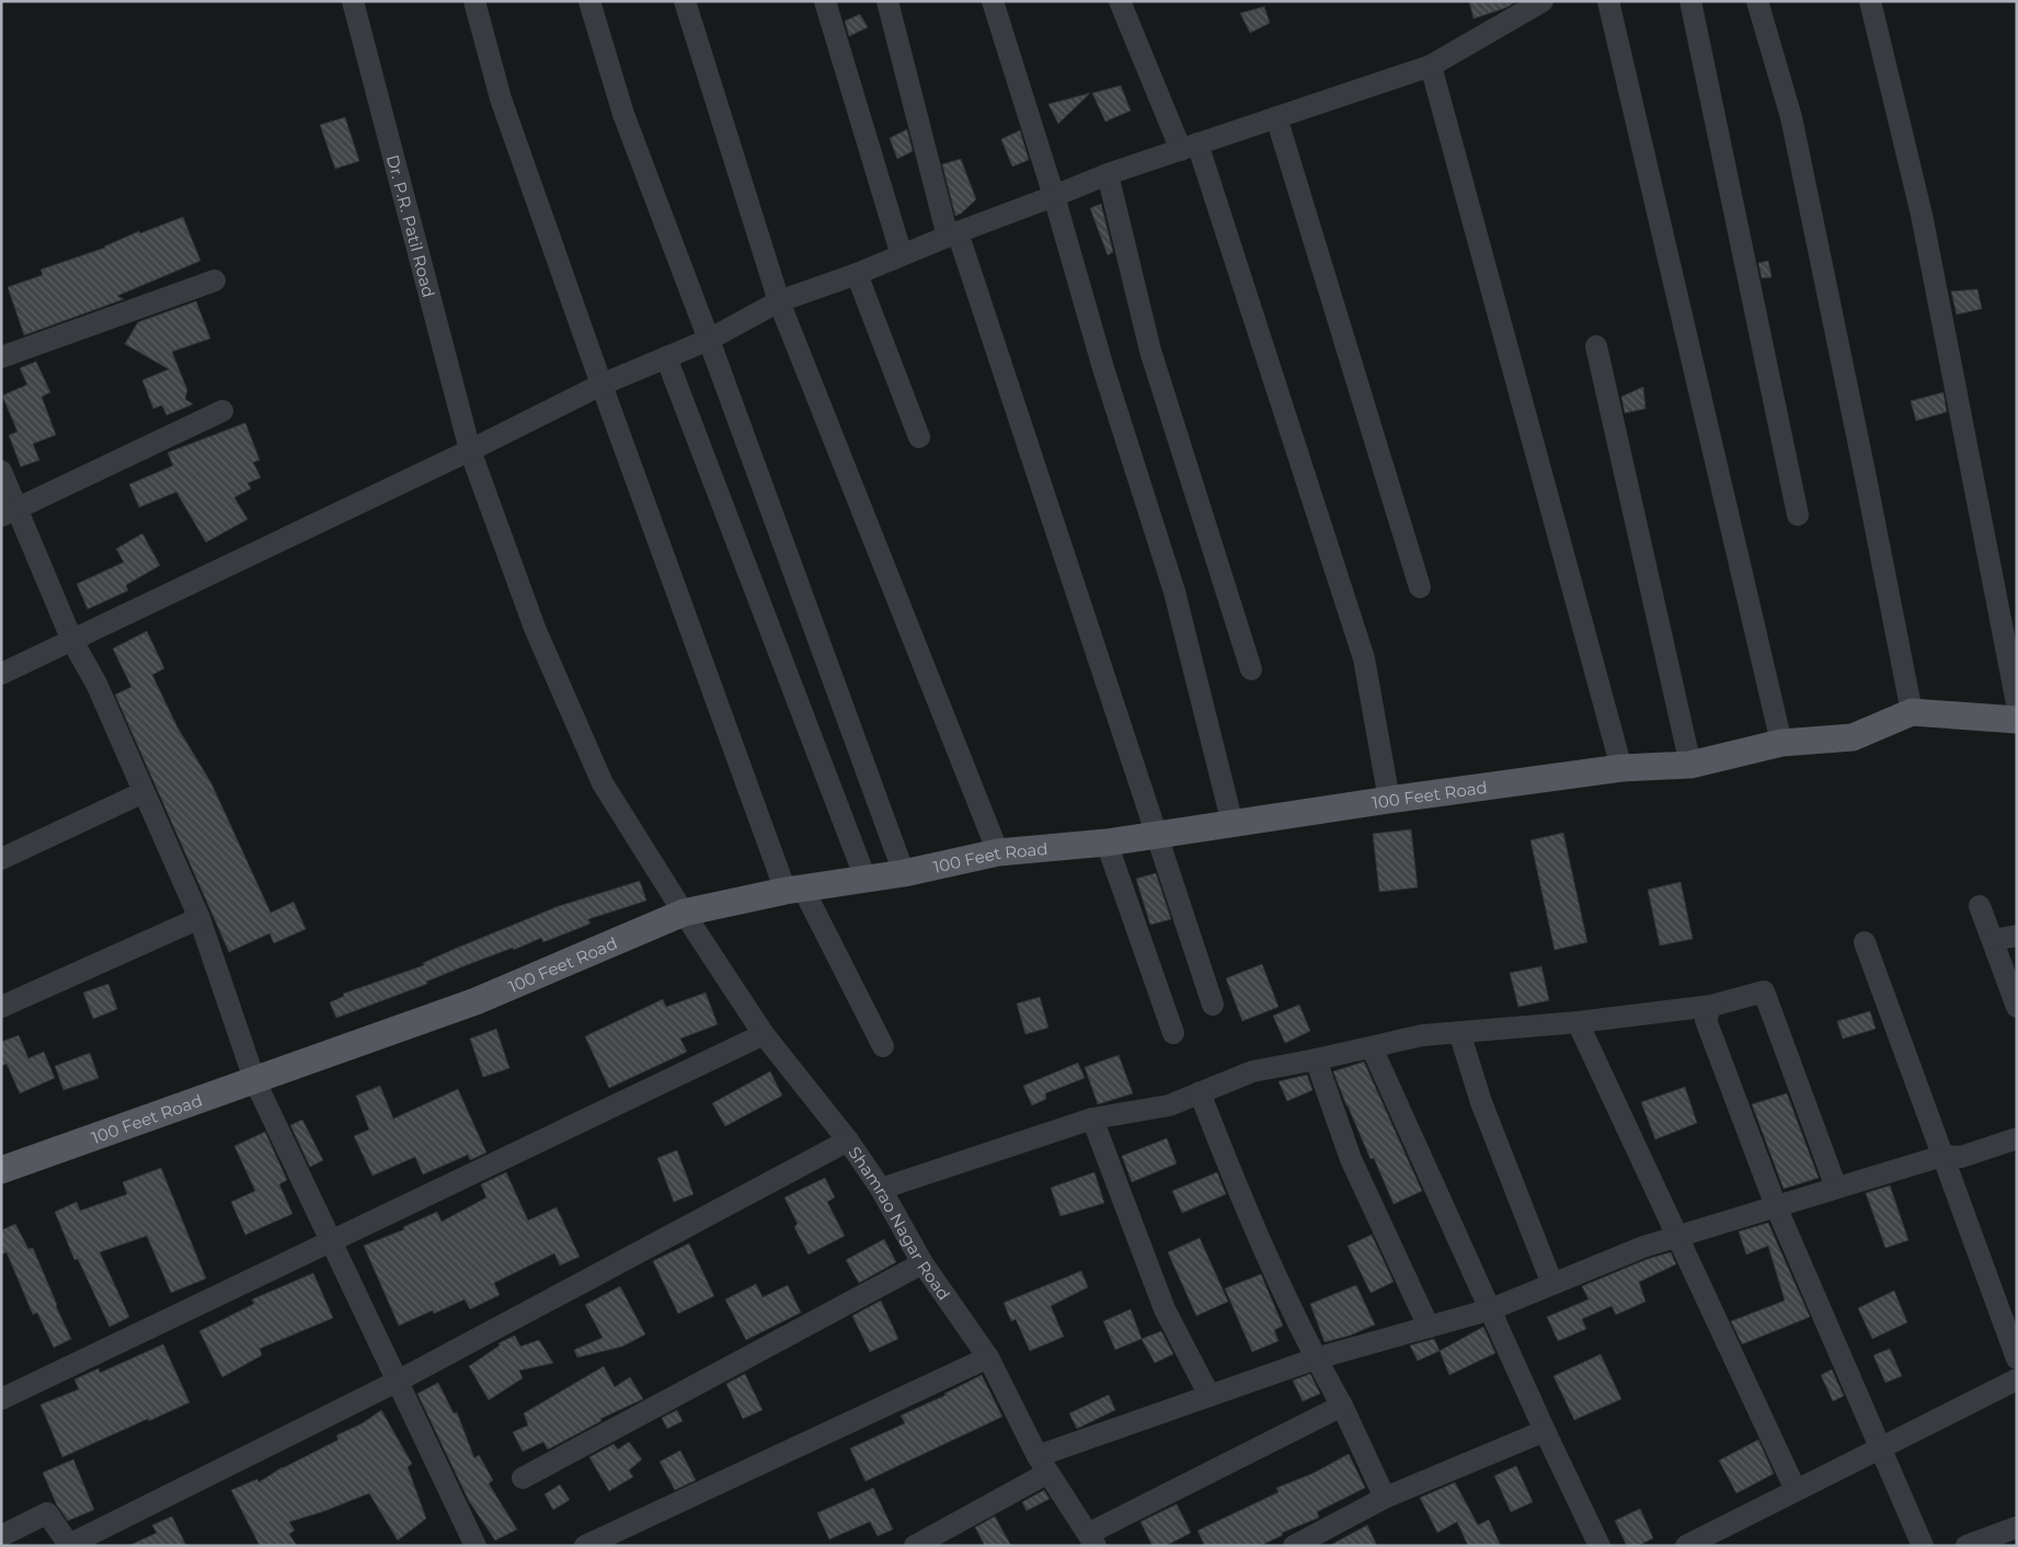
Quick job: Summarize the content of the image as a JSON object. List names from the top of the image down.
{
  "streets": {
    "main road": ["100 Feet Road"],
    "street": ["Dr. P.R. Patil Road", "Shamrao Nagar Road"]
  },
  "crossings": [
    ["Dr. P.R. Patil Road", "100 Feet Road"],
    ["Dr. P.R. Patil Road", "Shamrao Nagar Road"],
    ["100 Feet Road", "Shamrao Nagar Road"]
  ]
}
